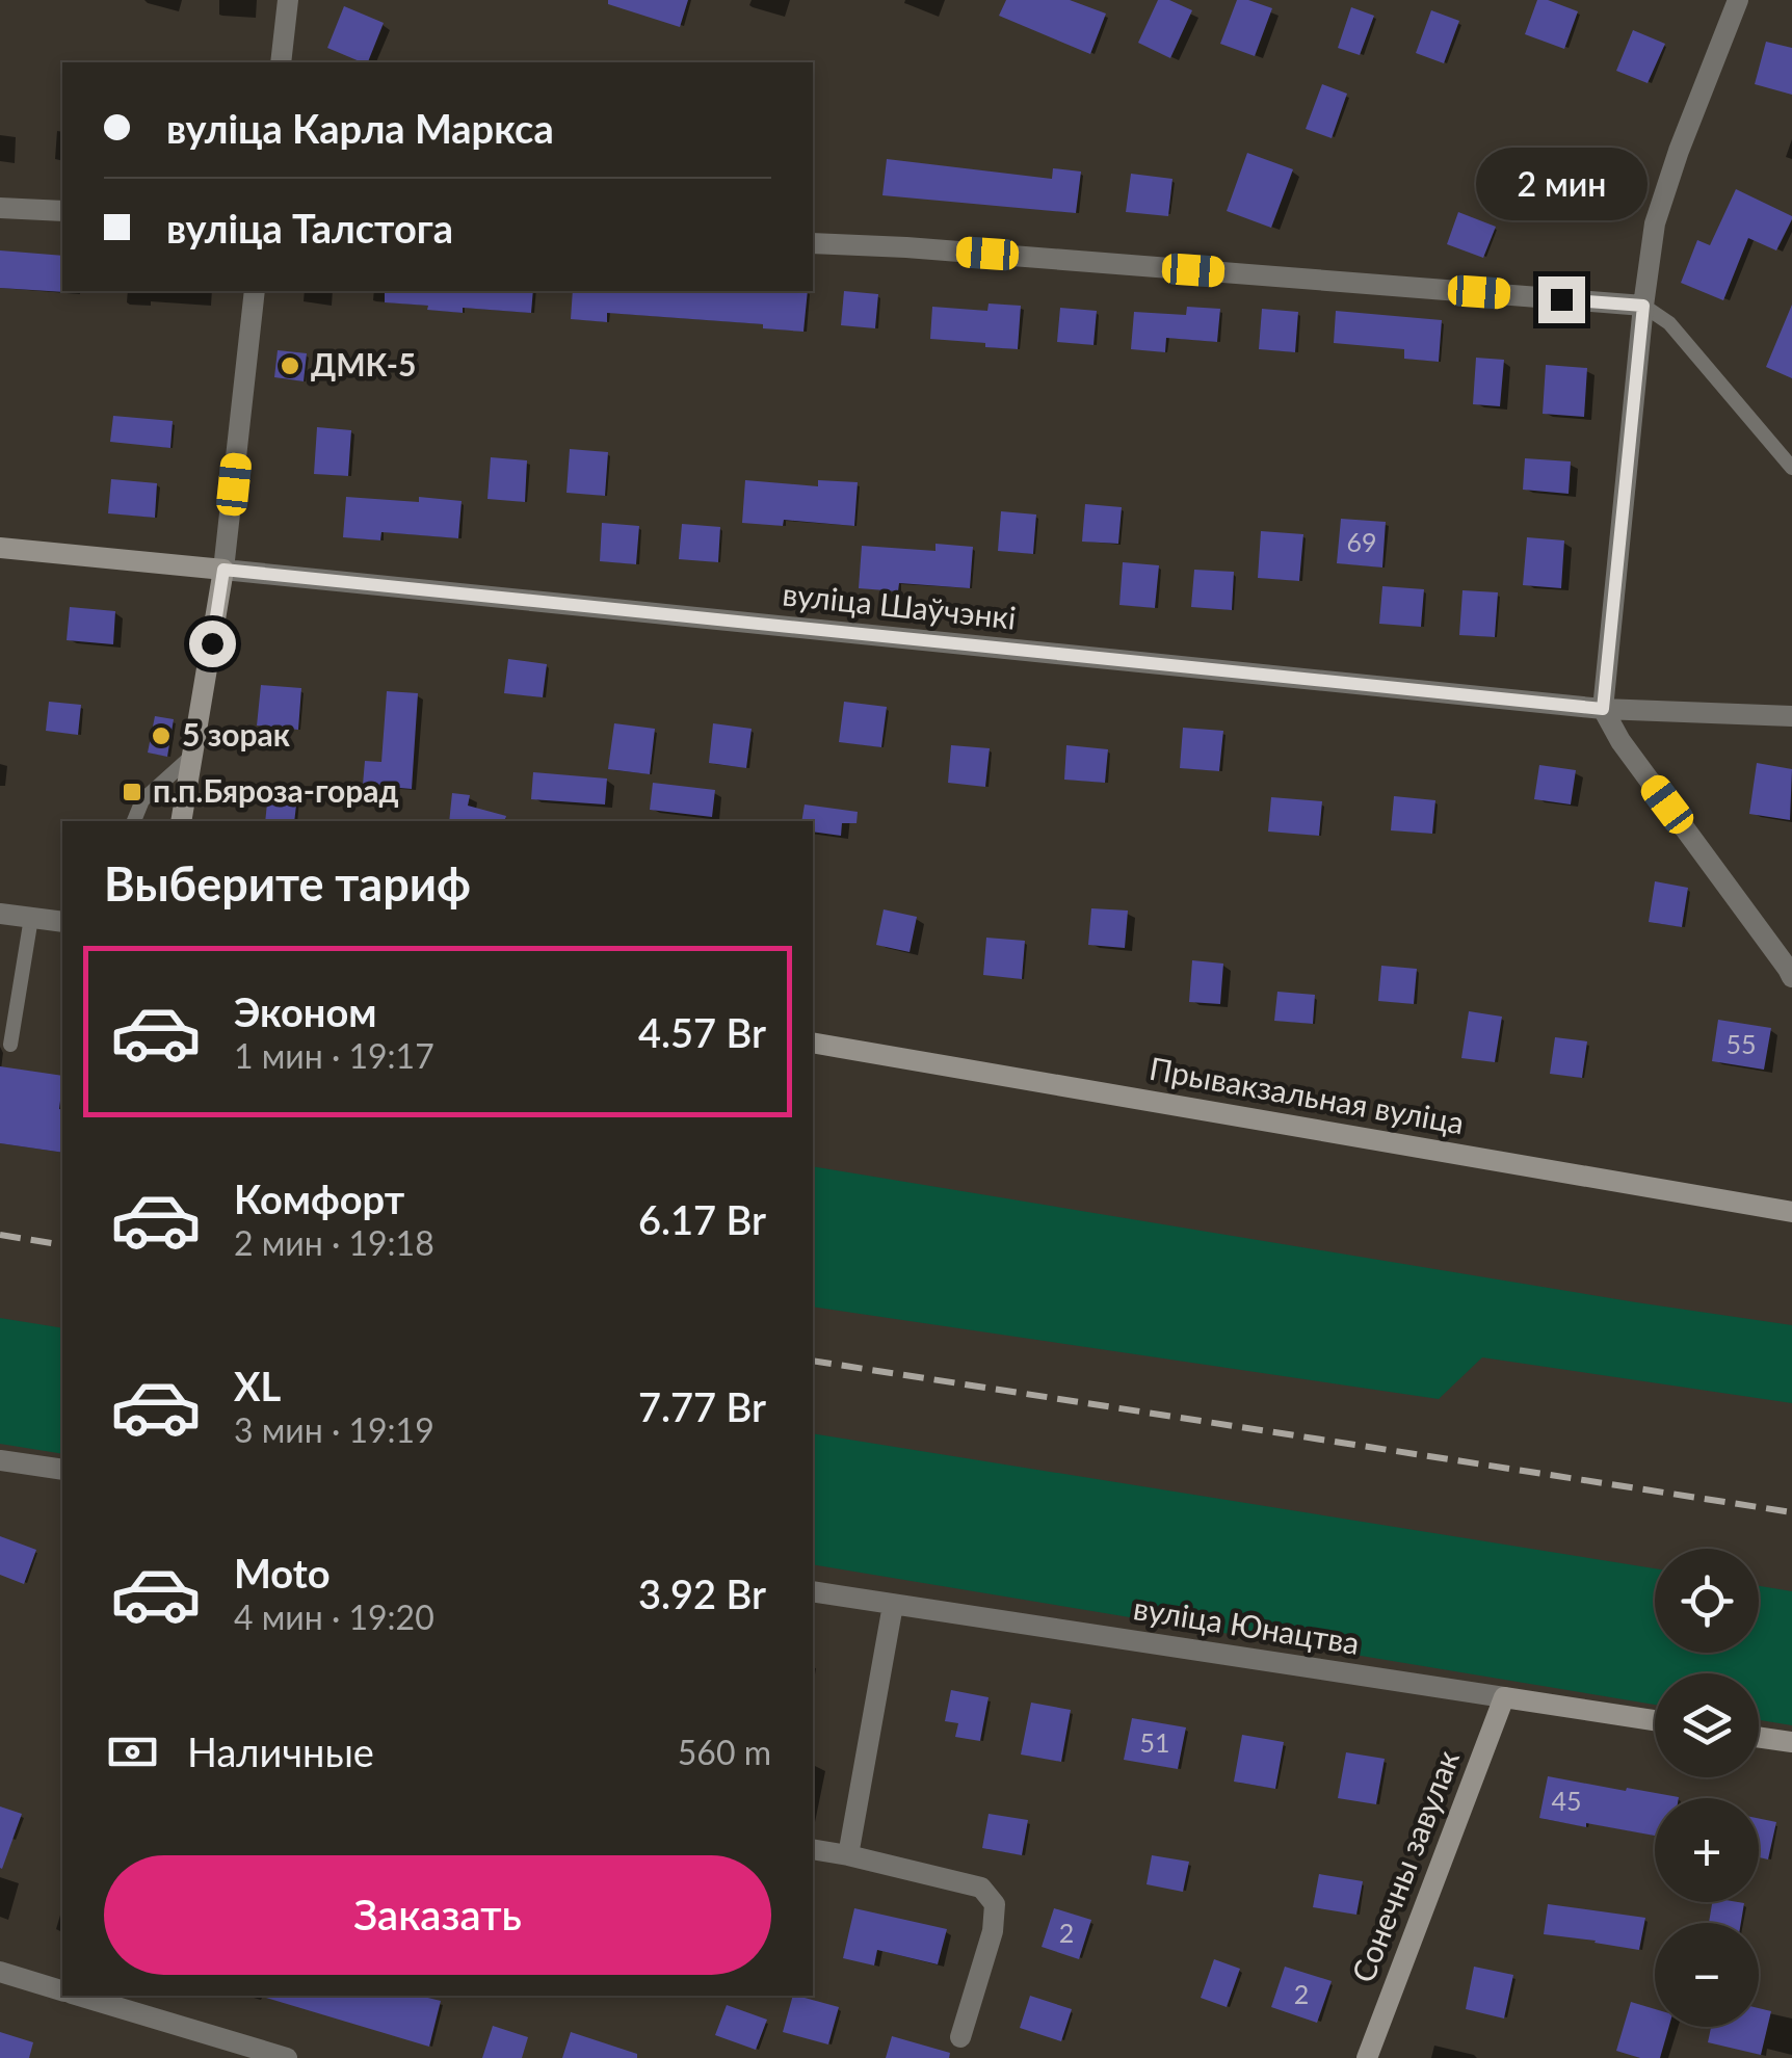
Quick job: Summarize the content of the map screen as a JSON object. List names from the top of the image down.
{
  "streets": {
    "street": [
      "вуліца Шаўчэнкі",
      "Прывакзальная вуліца",
      "вуліца Юнацтва",
      "Сонечны завулак"
    ]
  },
  "crossings": [
    ["вуліца Юнацтва", "Сонечны завулак"]
  ],
  "places": {
    "other": ["ДМК-5", "5 зорак"],
    "transit": ["п.п.Бяроза-горад"]
  },
  "house_numbers": [
    "69",
    "55",
    "51",
    "45",
    "2",
    "2"
  ],
  "page": {
    "banner": ["вуліца Карла Маркса", "вуліца Талстога"],
    "bubble": "2 мин",
    "heading": "Выберите тариф",
    "list": [
      {
        "name": "Эконом",
        "note": "1 мин · 19:17",
        "value": "4.57 Br"
      },
      {
        "name": "Комфорт",
        "note": "2 мин · 19:18",
        "value": "6.17 Br"
      },
      {
        "name": "XL",
        "note": "3 мин · 19:19",
        "value": "7.77 Br"
      },
      {
        "name": "Moto",
        "note": "4 мин · 19:20",
        "value": "3.92 Br"
      }
    ],
    "map_buttons": ["+", "−"],
    "pay": ["Наличные", "560 m"],
    "buttons": "Заказать"
  }
}
